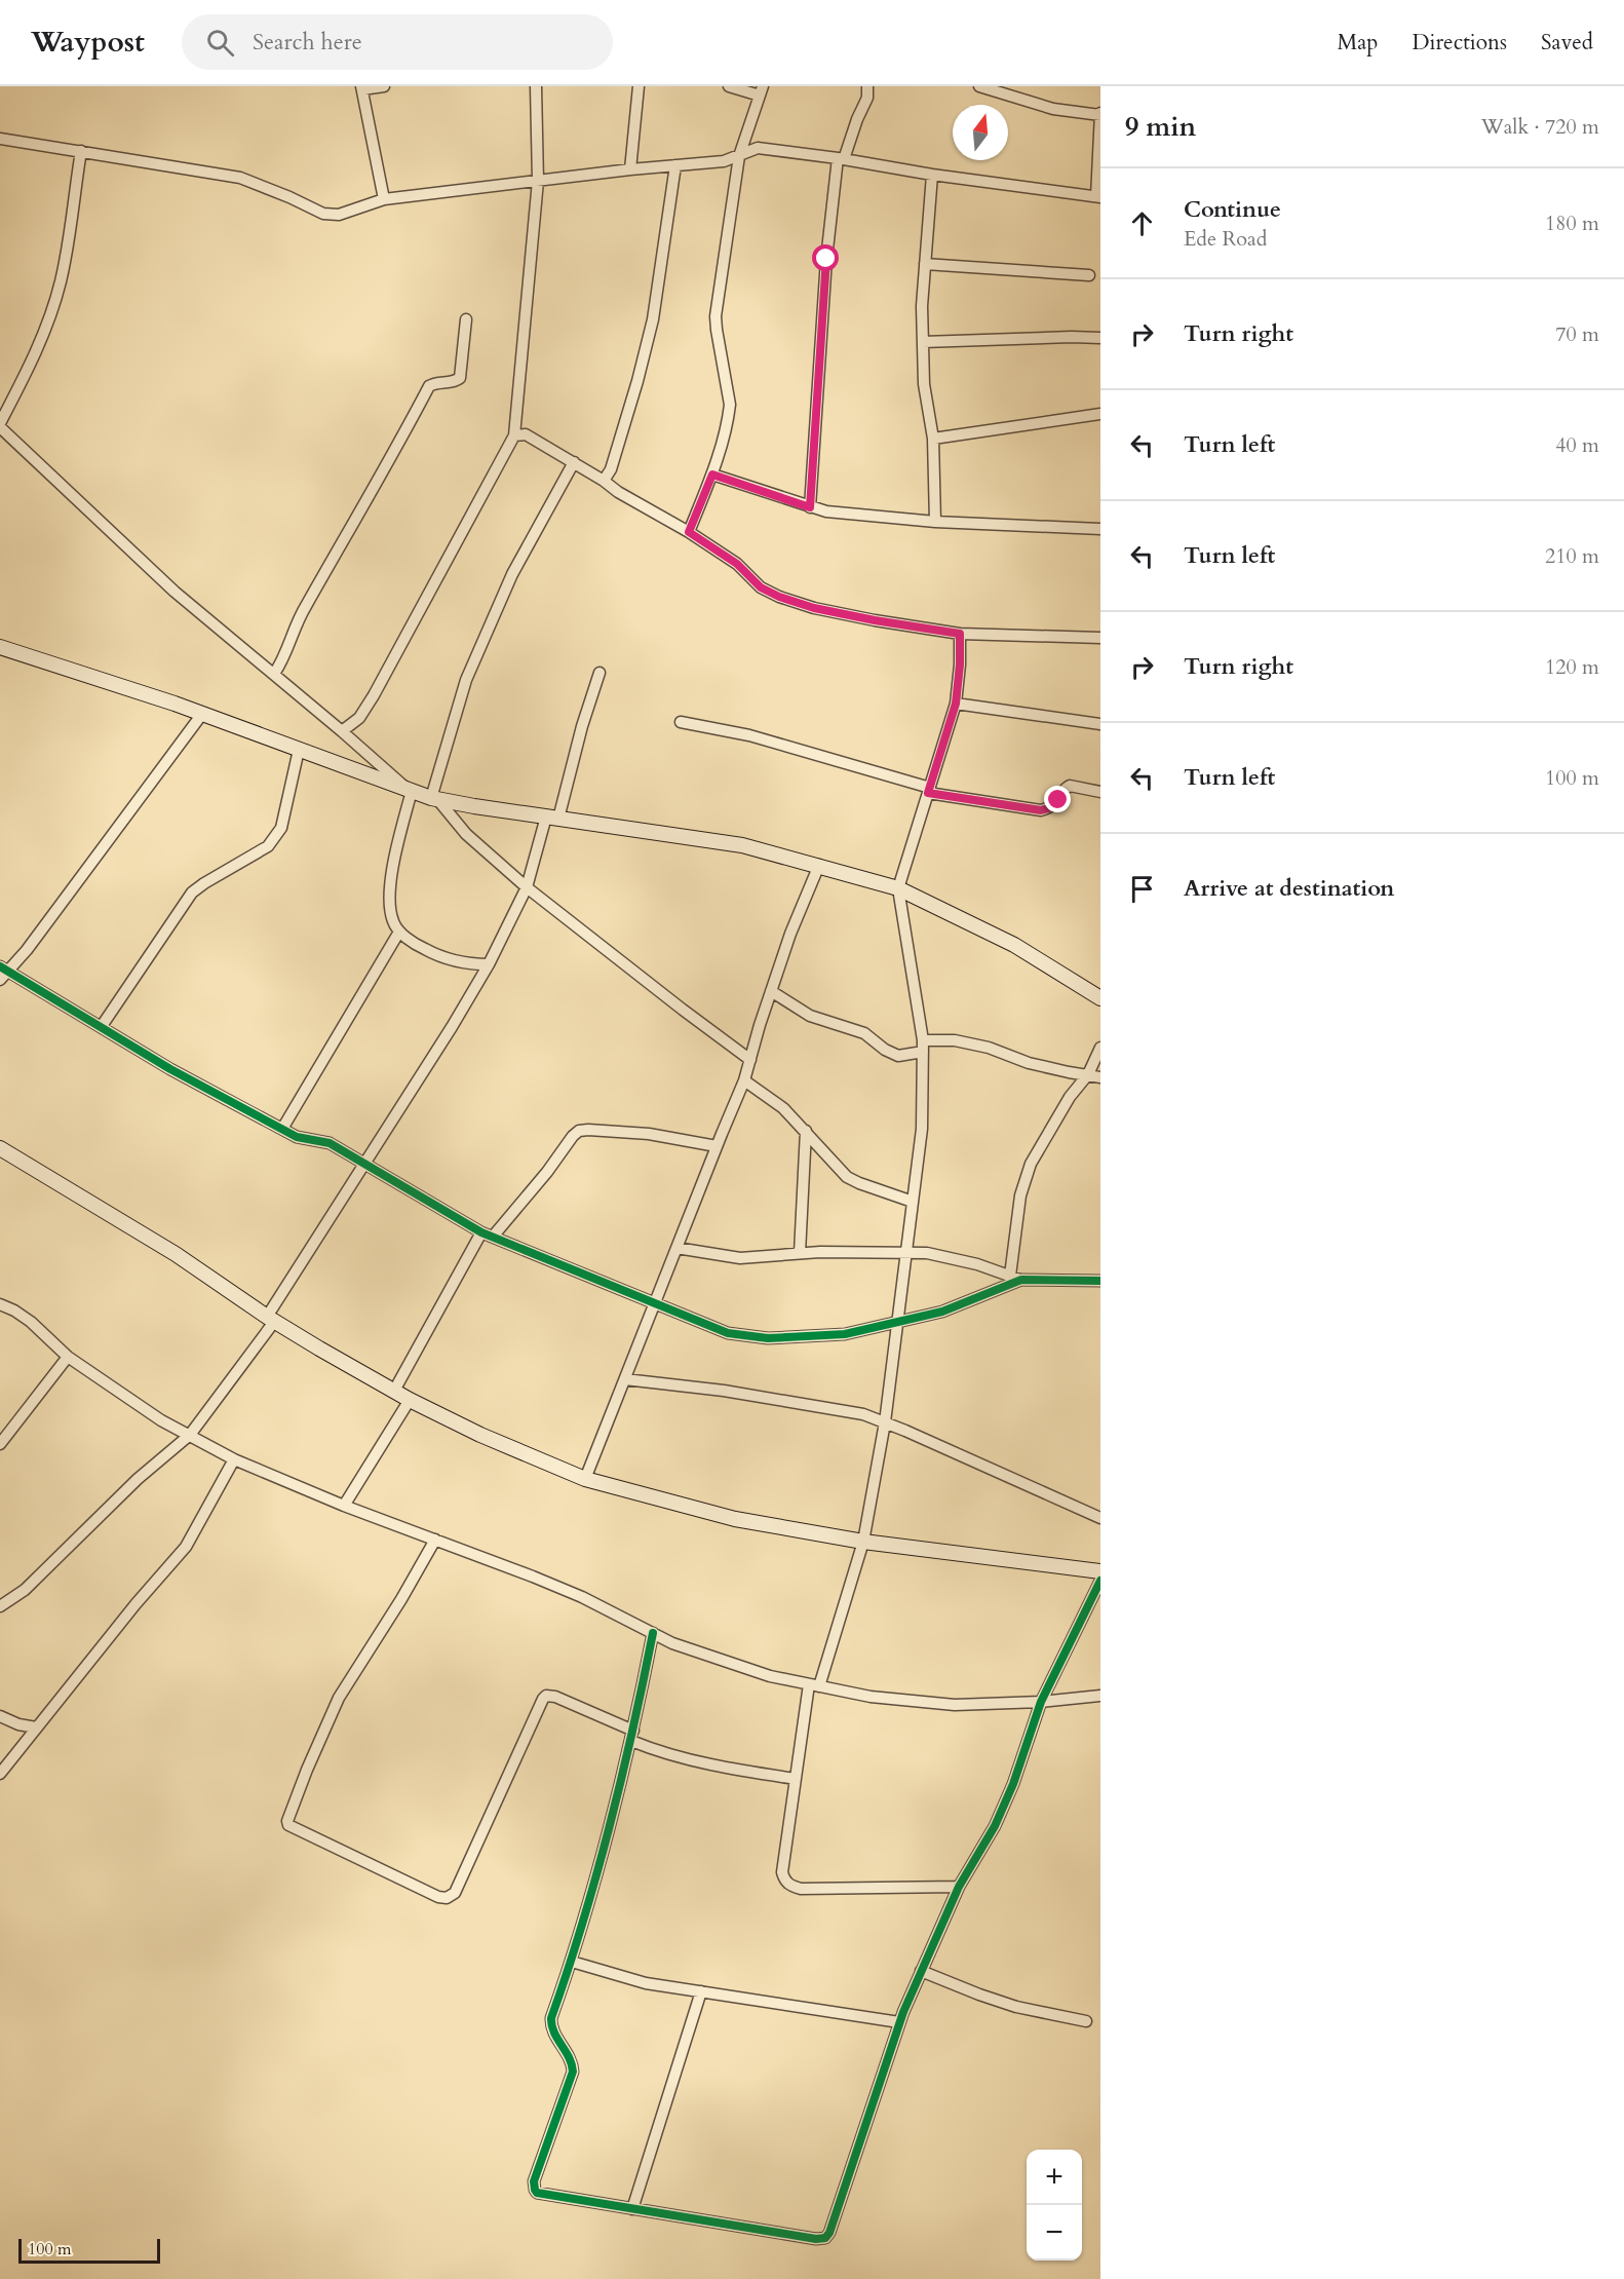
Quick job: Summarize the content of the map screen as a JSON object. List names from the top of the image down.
{
  "scale_bar": "100 m",
  "north": "top",
  "page": {
    "header": "Waypost",
    "search": "Search here",
    "nav": ["Map", "Directions", "Saved"],
    "heading": ["9 min", "Walk · 720 m"],
    "list": [
      ["Continue", "Ede Road", "180 m"],
      ["Turn right", "70 m"],
      ["Turn left", "40 m"],
      ["Turn left", "210 m"],
      ["Turn right", "120 m"],
      ["Turn left", "100 m"],
      "Arrive at destination"
    ],
    "map_buttons": ["+", "−"],
    "scale": "100 m"
  }
}
